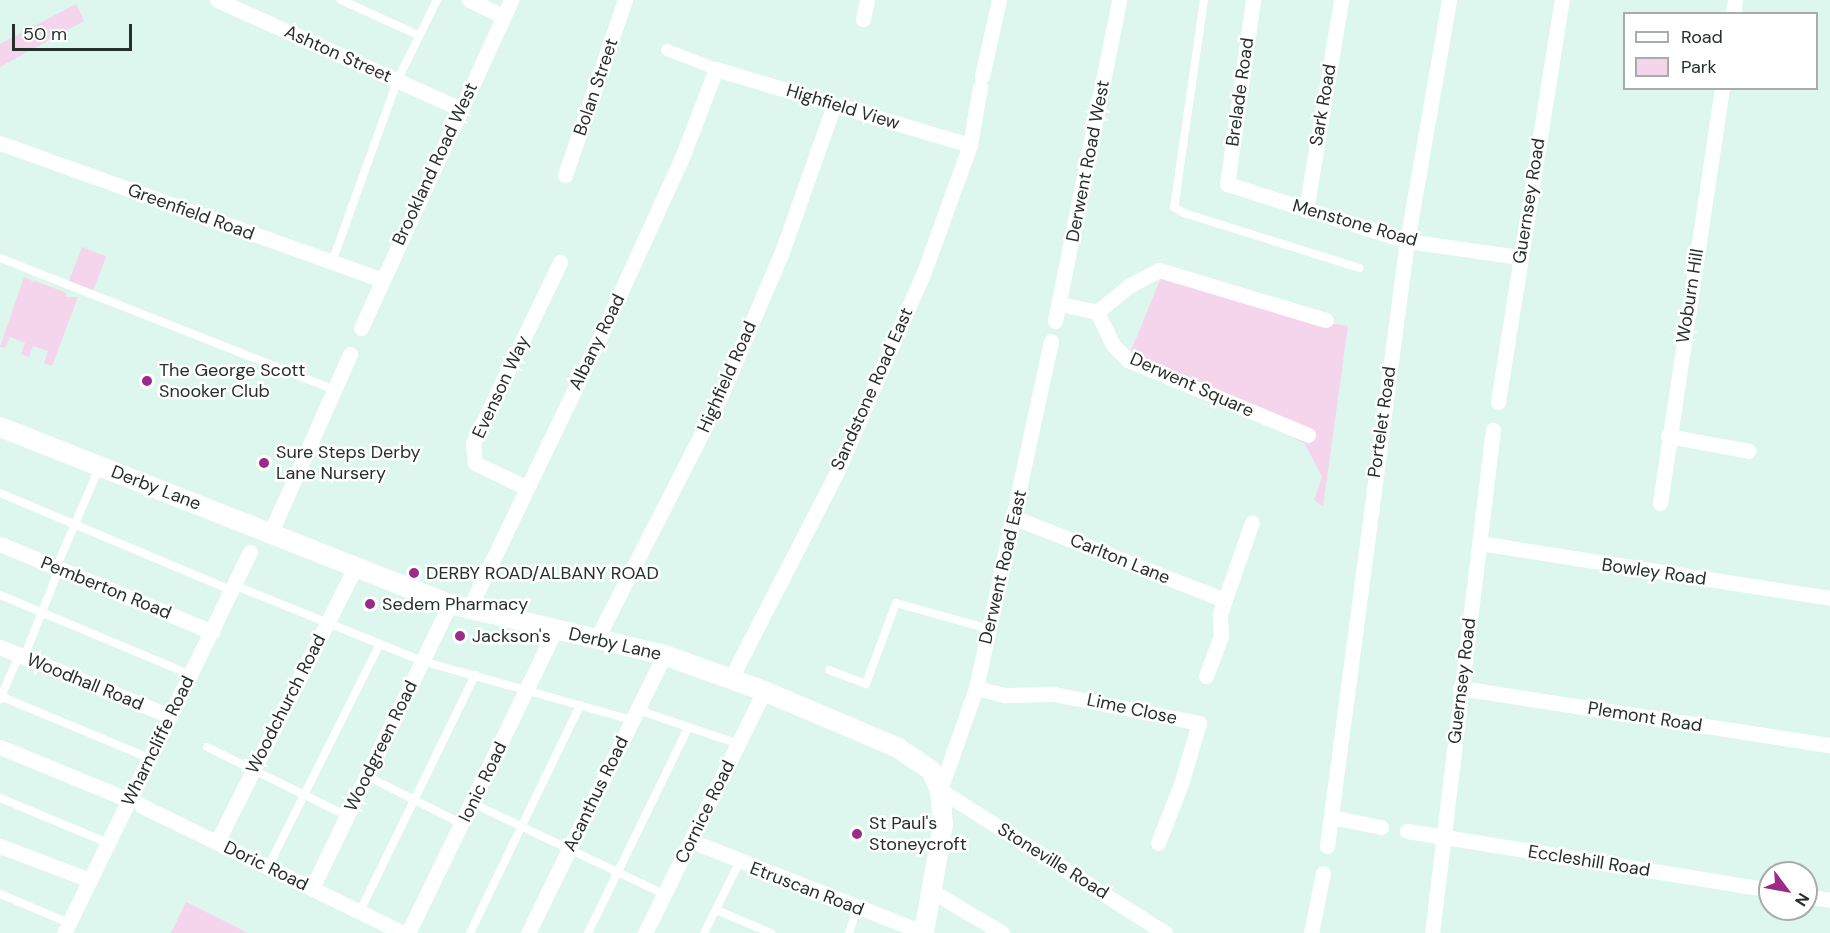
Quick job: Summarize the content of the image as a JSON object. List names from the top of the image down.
{
  "streets": {
    "street": [
      "Ashton Street",
      "Bolan Street",
      "Brelade Road",
      "Sark Road",
      "Highfield View",
      "Derwent Road West",
      "Brookland Road West",
      "Guernsey Road",
      "Greenfield Road",
      "Menstone Road",
      "Woburn Hill",
      "Albany Road",
      "Highfield Road",
      "Derwent Square",
      "Evenson Way",
      "Sandstone Road East",
      "Portelet Road",
      "Derby Lane",
      "Carlton Lane",
      "Derwent Road East",
      "Bowley Road",
      "Pemberton Road",
      "Woodhall Road",
      "Woodchurch Road",
      "Lime Close",
      "Plemont Road",
      "Wharncliffe Road",
      "Woodgreen Road",
      "Ionic Road",
      "Acanthus Road",
      "Cornice Road",
      "Stoneville Road",
      "Eccleshill Road",
      "Doric Road",
      "Etruscan Road"
    ]
  },
  "crossings": [
    ["Ashton Street", "Brookland Road West"],
    ["Brelade Road", "Menstone Road"],
    ["Sark Road", "Menstone Road"],
    ["Highfield View", "Albany Road"],
    ["Highfield View", "Highfield Road"],
    ["Highfield View", "Sandstone Road East"],
    ["Brookland Road West", "Greenfield Road"],
    ["Guernsey Road", "Menstone Road"],
    ["Guernsey Road", "Bowley Road"],
    ["Guernsey Road", "Plemont Road"],
    ["Guernsey Road", "Eccleshill Road"],
    ["Menstone Road", "Portelet Road"],
    ["Albany Road", "Evenson Way"],
    ["Albany Road", "Derby Lane"],
    ["Albany Road", "Woodgreen Road"],
    ["Highfield Road", "Derby Lane"],
    ["Sandstone Road East", "Derby Lane"],
    ["Derby Lane", "Derwent Road East"],
    ["Derby Lane", "Woodchurch Road"],
    ["Derby Lane", "Woodgreen Road"],
    ["Derby Lane", "Ionic Road"],
    ["Derby Lane", "Acanthus Road"],
    ["Derby Lane", "Cornice Road"],
    ["Derby Lane", "Stoneville Road"],
    ["Derby Lane", "Etruscan Road"],
    ["Carlton Lane", "Derwent Road East"],
    ["Derwent Road East", "Lime Close"],
    ["Derwent Road East", "Stoneville Road"],
    ["Pemberton Road", "Wharncliffe Road"],
    ["Woodhall Road", "Wharncliffe Road"],
    ["Woodchurch Road", "Doric Road"],
    ["Wharncliffe Road", "Doric Road"],
    ["Woodgreen Road", "Doric Road"],
    ["Cornice Road", "Etruscan Road"]
  ],
  "places": [
    "The George Scott Snooker Club",
    "Sure Steps Derby Lane Nursery",
    "DERBY ROAD/ALBANY ROAD",
    "Sedem Pharmacy",
    "Jackson's",
    "St Paul's Stoneycroft"
  ],
  "legend": ["Road", "Park"],
  "scale_bar": "50 m",
  "north": "bottom right"
}
